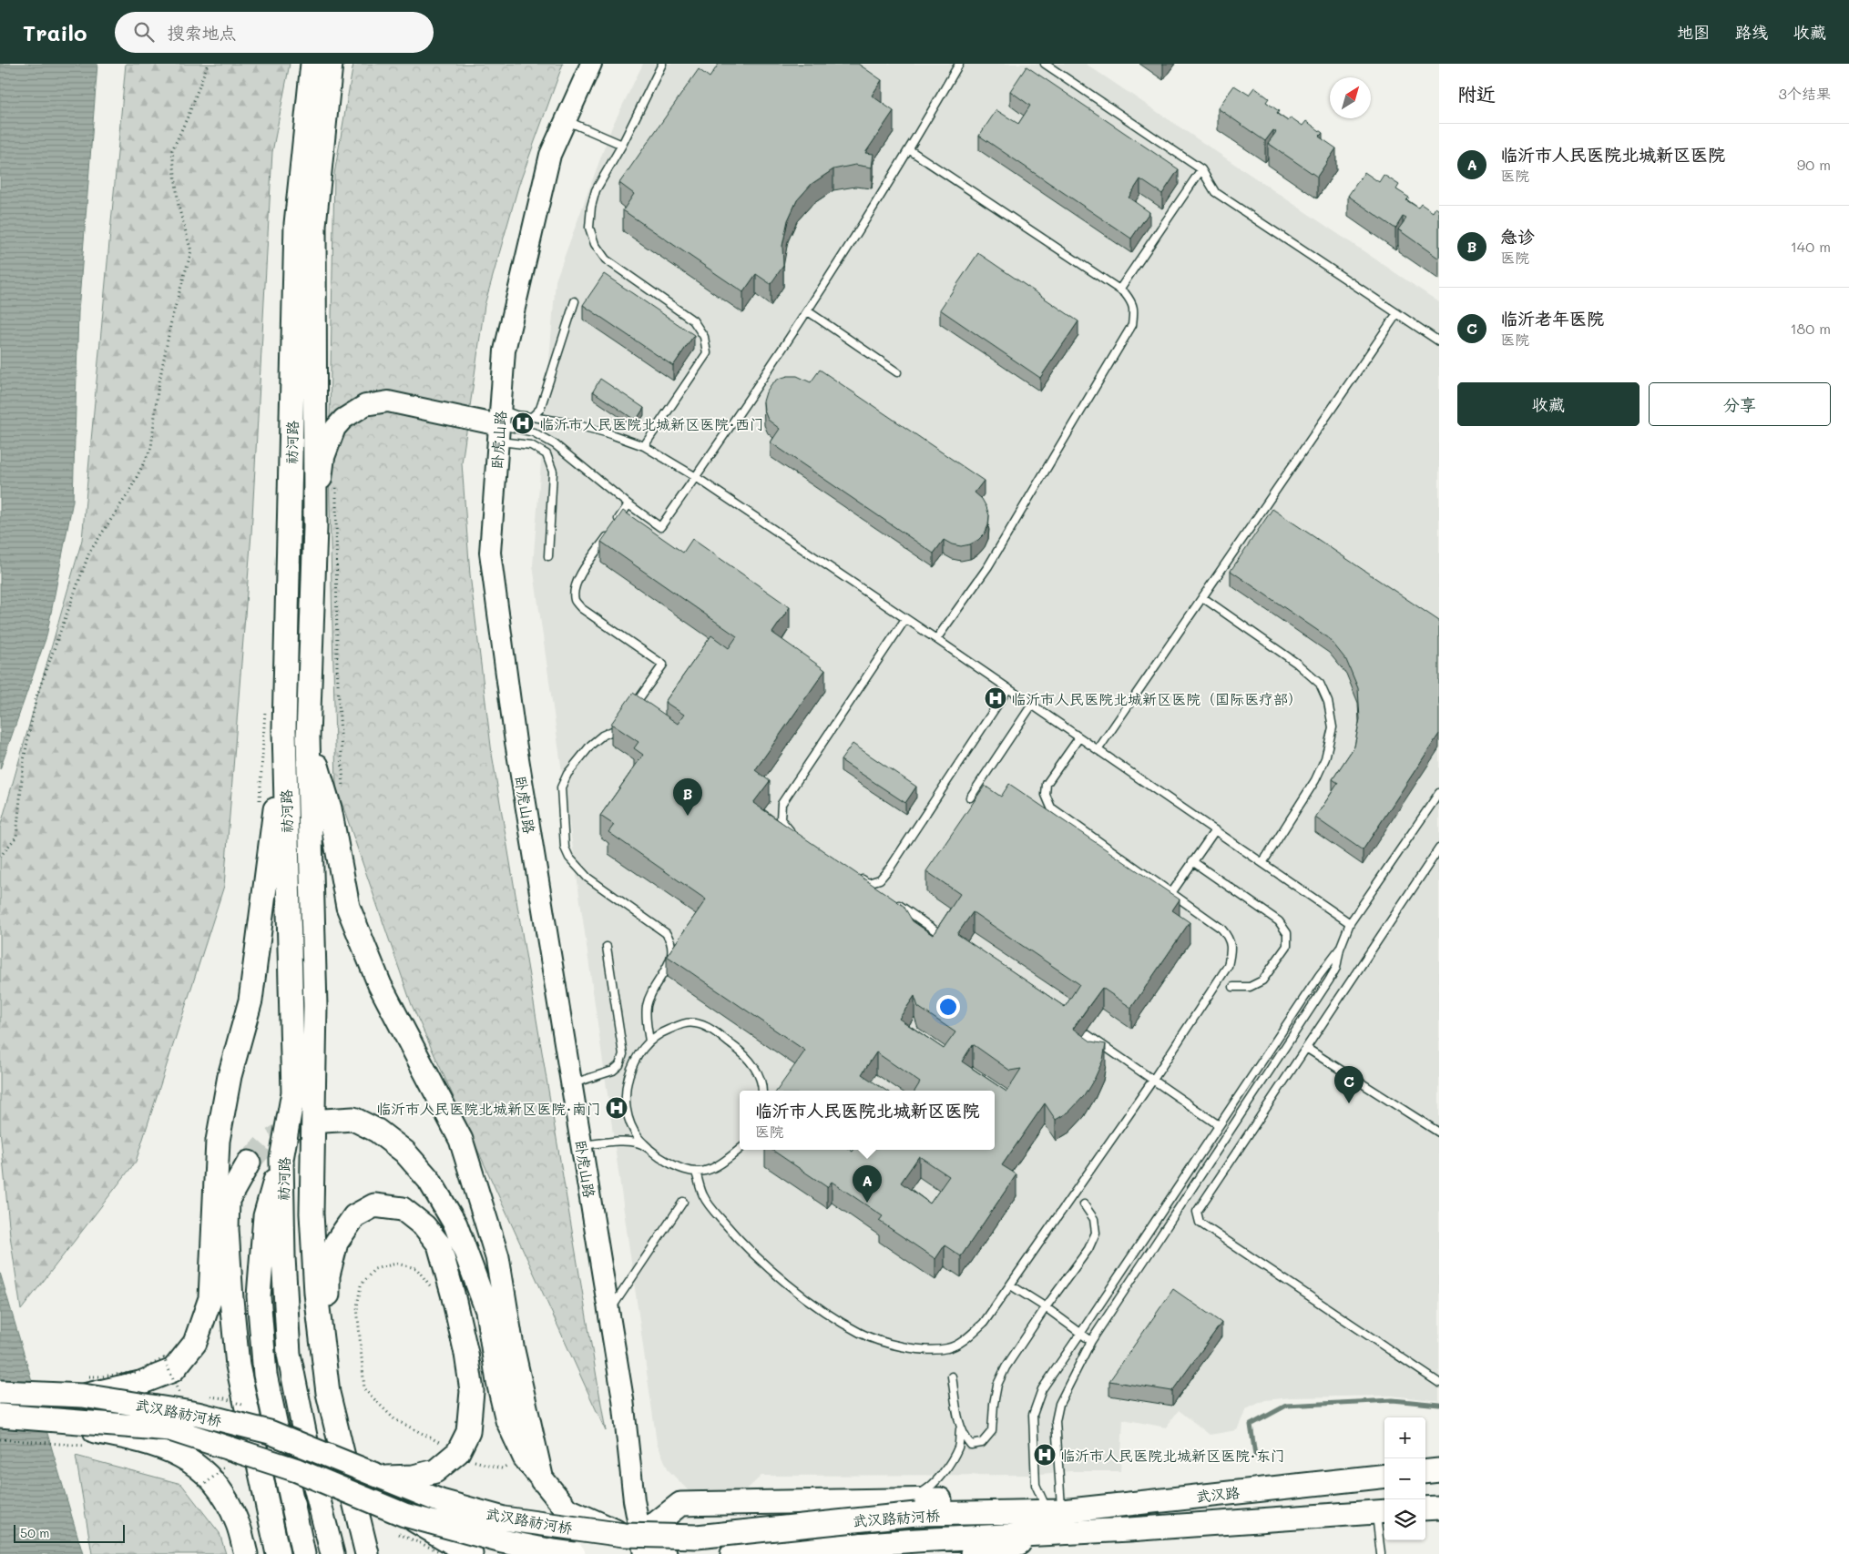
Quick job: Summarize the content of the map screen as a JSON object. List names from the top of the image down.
{
  "streets": {
    "main road": ["祊河路", "武汉路祊河桥", "武汉路"],
    "street": ["卧虎山路"]
  },
  "crossings": [
    ["卧虎山路", "武汉路祊河桥"],
    ["武汉路祊河桥", "武汉路"]
  ],
  "places": {
    "hospital": [
      "临沂市人民医院北城新区医院·西门",
      "临沂市人民医院北城新区医院（国际医疗部）",
      "临沂市人民医院北城新区医院·南门",
      "临沂市人民医院北城新区医院·东门"
    ]
  },
  "scale_bar": "50 m",
  "north": "top right",
  "page": {
    "header": "Trailo",
    "search": "搜索地点",
    "nav": ["地图", "路线", "收藏"],
    "heading": ["附近", "3个结果"],
    "list": [
      {
        "mark": "A",
        "name": "临沂市人民医院北城新区医院",
        "note": "医院",
        "value": "90 m"
      },
      {
        "mark": "B",
        "name": "急诊",
        "note": "医院",
        "value": "140 m"
      },
      {
        "mark": "C",
        "name": "临沂老年医院",
        "note": "医院",
        "value": "180 m"
      }
    ],
    "buttons": ["收藏", "分享"],
    "pins": ["B", "C", "A"],
    "popup": ["临沂市人民医院北城新区医院", "医院"],
    "map_buttons": ["+", "−"],
    "scale": "50 m"
  }
}
